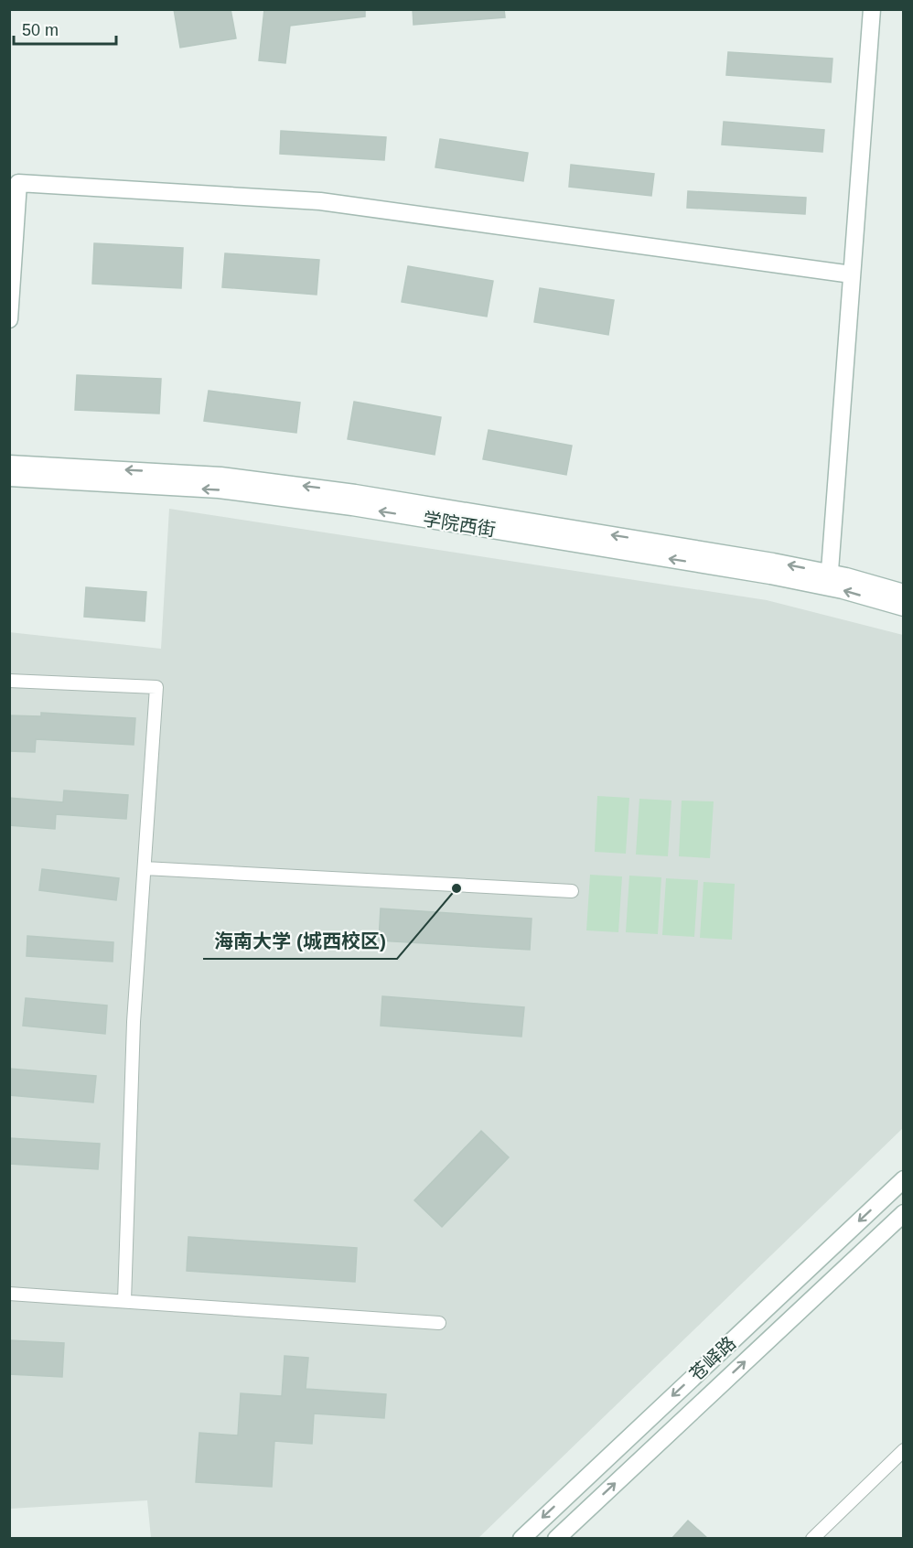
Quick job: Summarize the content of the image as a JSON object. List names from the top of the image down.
{
  "streets": {
    "main road": ["学院西街", "苍峄路"]
  },
  "one_way": ["学院西街"],
  "places": ["海南大学 (城西校区)"],
  "scale_bar": "50 m"
}
